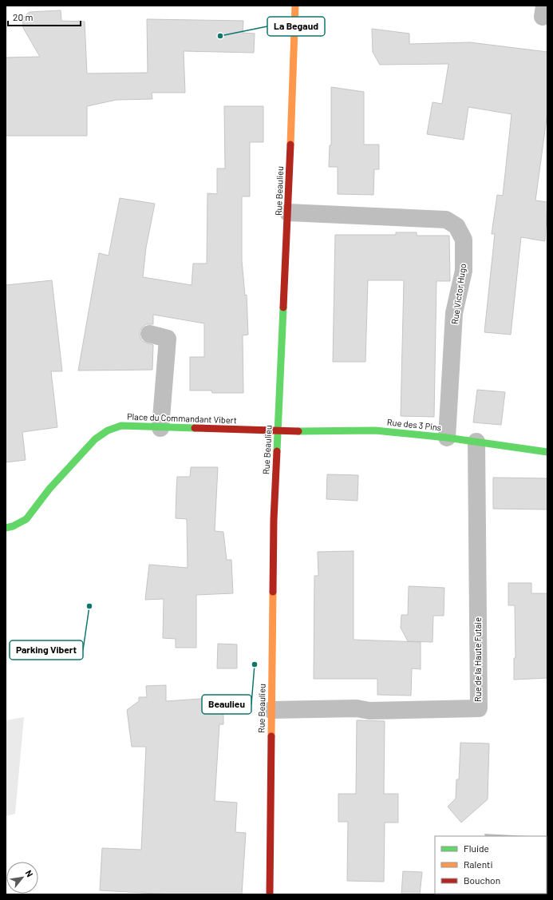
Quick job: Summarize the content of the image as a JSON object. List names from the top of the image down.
{
  "streets": {
    "street": [
      "Rue Beaulieu",
      "Rue Victor Hugo",
      "Place du Commandant Vibert",
      "Rue des 3 Pins",
      "Rue de la Haute Futaie"
    ]
  },
  "crossings": [
    ["Rue Beaulieu", "Rue Victor Hugo"],
    ["Rue Beaulieu", "Place du Commandant Vibert"],
    ["Rue Beaulieu", "Rue des 3 Pins"],
    ["Rue Beaulieu", "Rue de la Haute Futaie"],
    ["Rue Victor Hugo", "Rue des 3 Pins"],
    ["Place du Commandant Vibert", "Rue des 3 Pins"],
    ["Rue des 3 Pins", "Rue de la Haute Futaie"]
  ],
  "places": ["La Begaud", "Parking Vibert", "Beaulieu"],
  "legend": ["Fluide", "Ralenti", "Bouchon"],
  "scale_bar": "20 m",
  "north": "top right"
}
